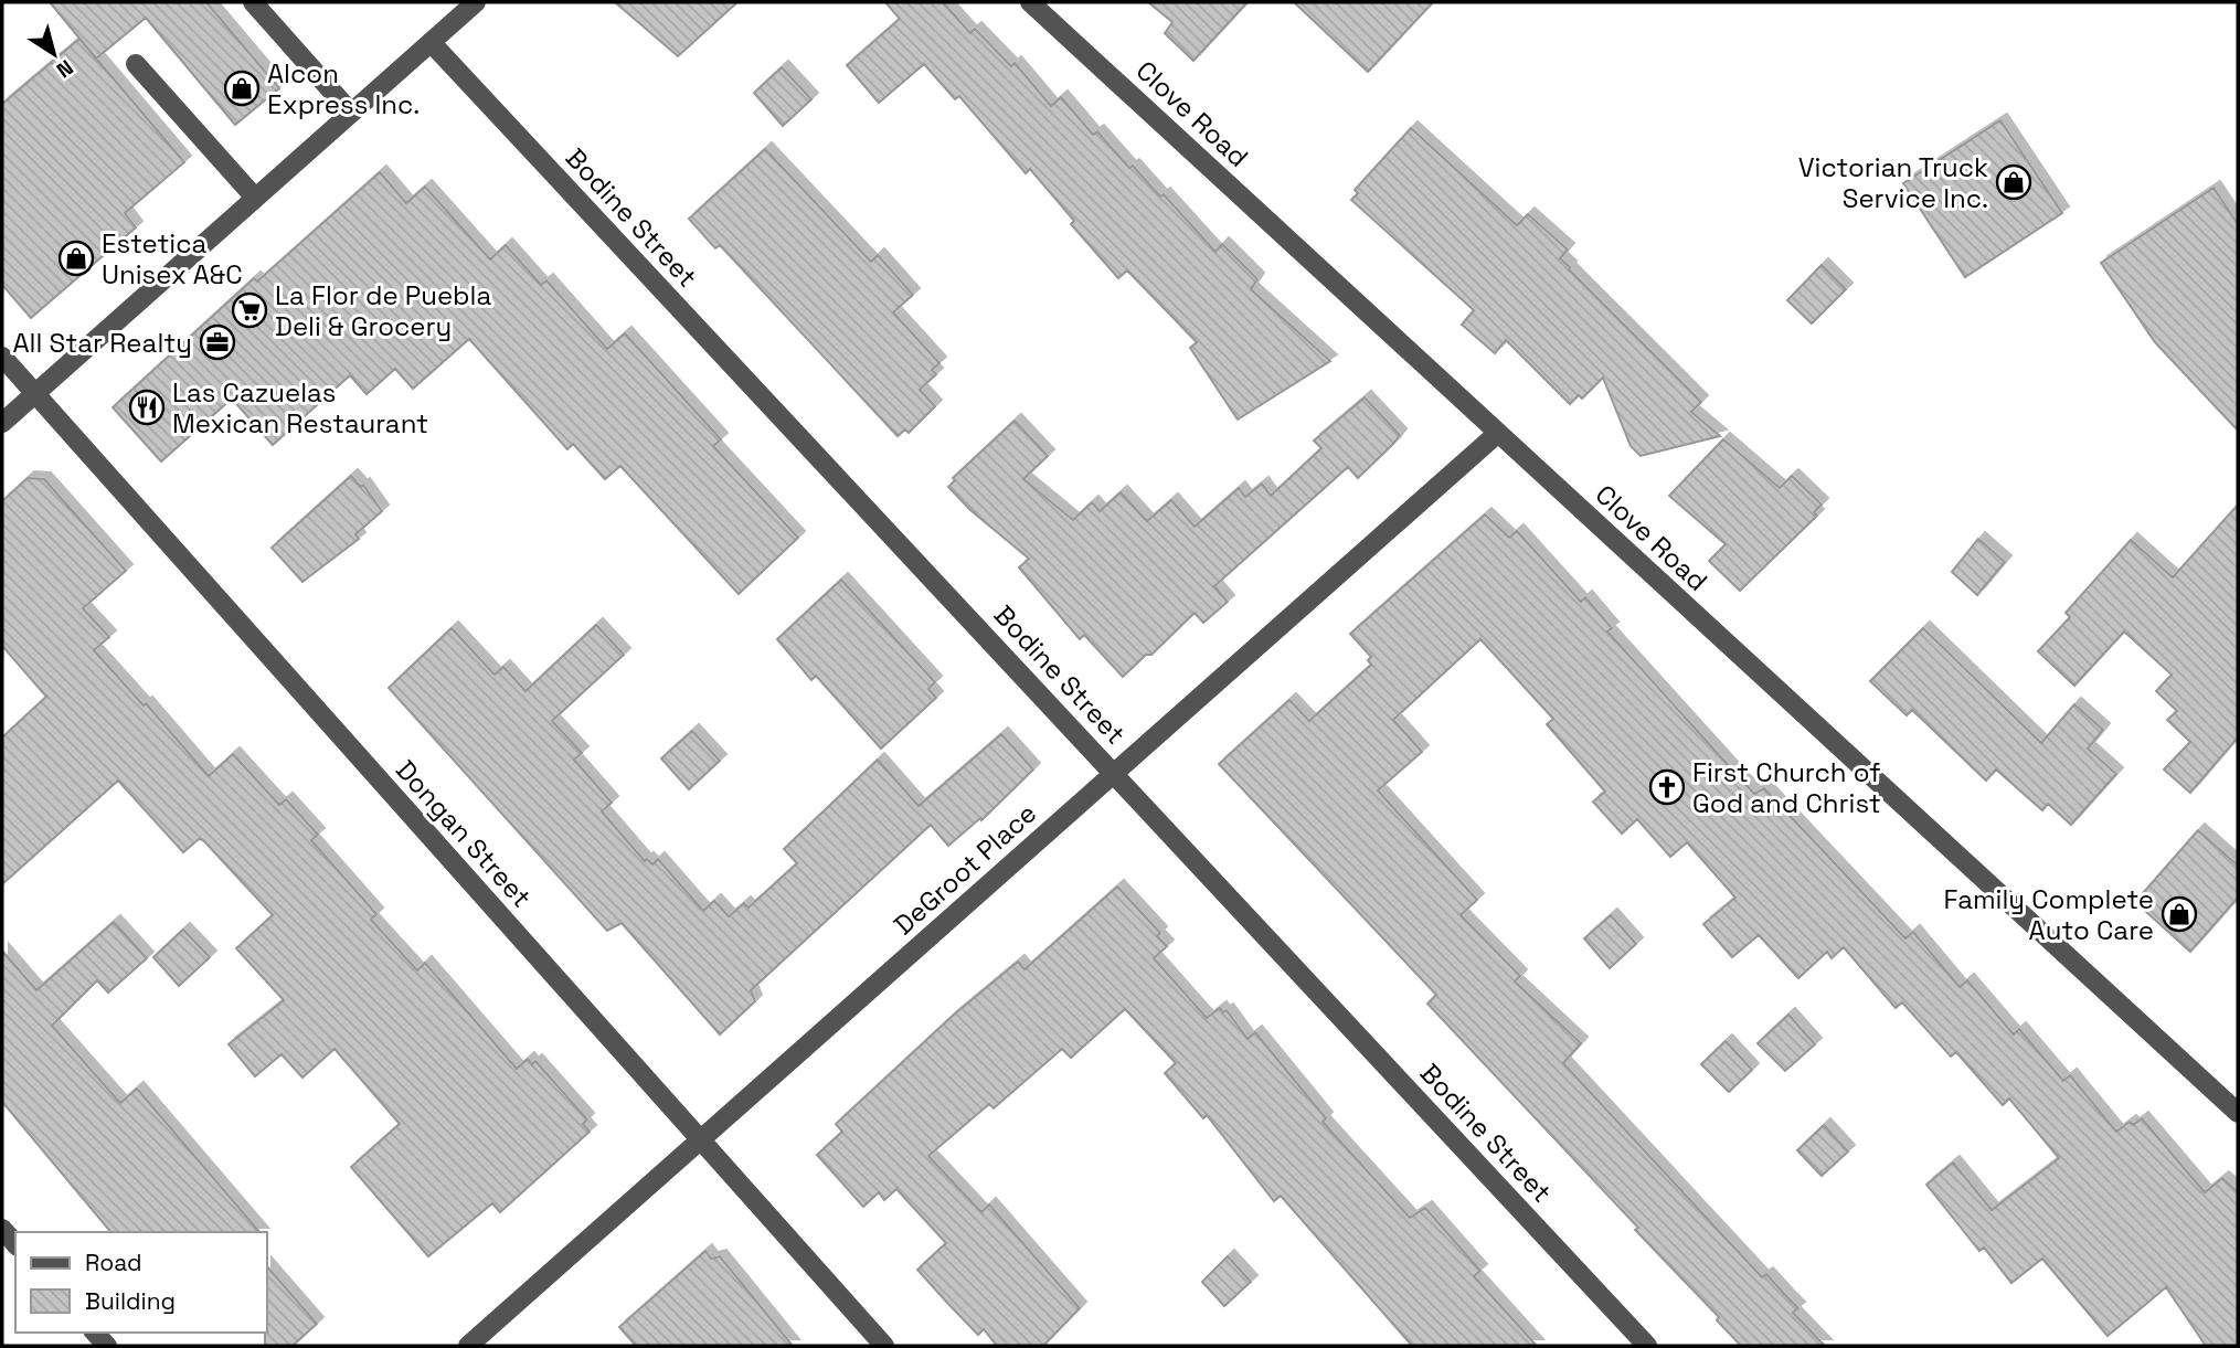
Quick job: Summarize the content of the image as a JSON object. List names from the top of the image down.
{
  "streets": {
    "street": [
      "Clove Road",
      "Bodine Street",
      "Dongan Street",
      "DeGroot Place"
    ]
  },
  "crossings": [
    ["Clove Road", "DeGroot Place"],
    ["Bodine Street", "DeGroot Place"],
    ["Dongan Street", "DeGroot Place"]
  ],
  "places": {
    "shop": [
      "Alcon Express Inc.",
      "Victorian Truck Service Inc.",
      "Estetica Unisex A&C",
      "Family Complete Auto Care"
    ],
    "supermarket": ["La Flor de Puebla Deli & Grocery"],
    "office": ["All Star Realty"],
    "restaurant": ["Las Cazuelas Mexican Restaurant"],
    "church": ["First Church of God and Christ"]
  },
  "legend": ["Road", "Building"],
  "north": "bottom right"
}
